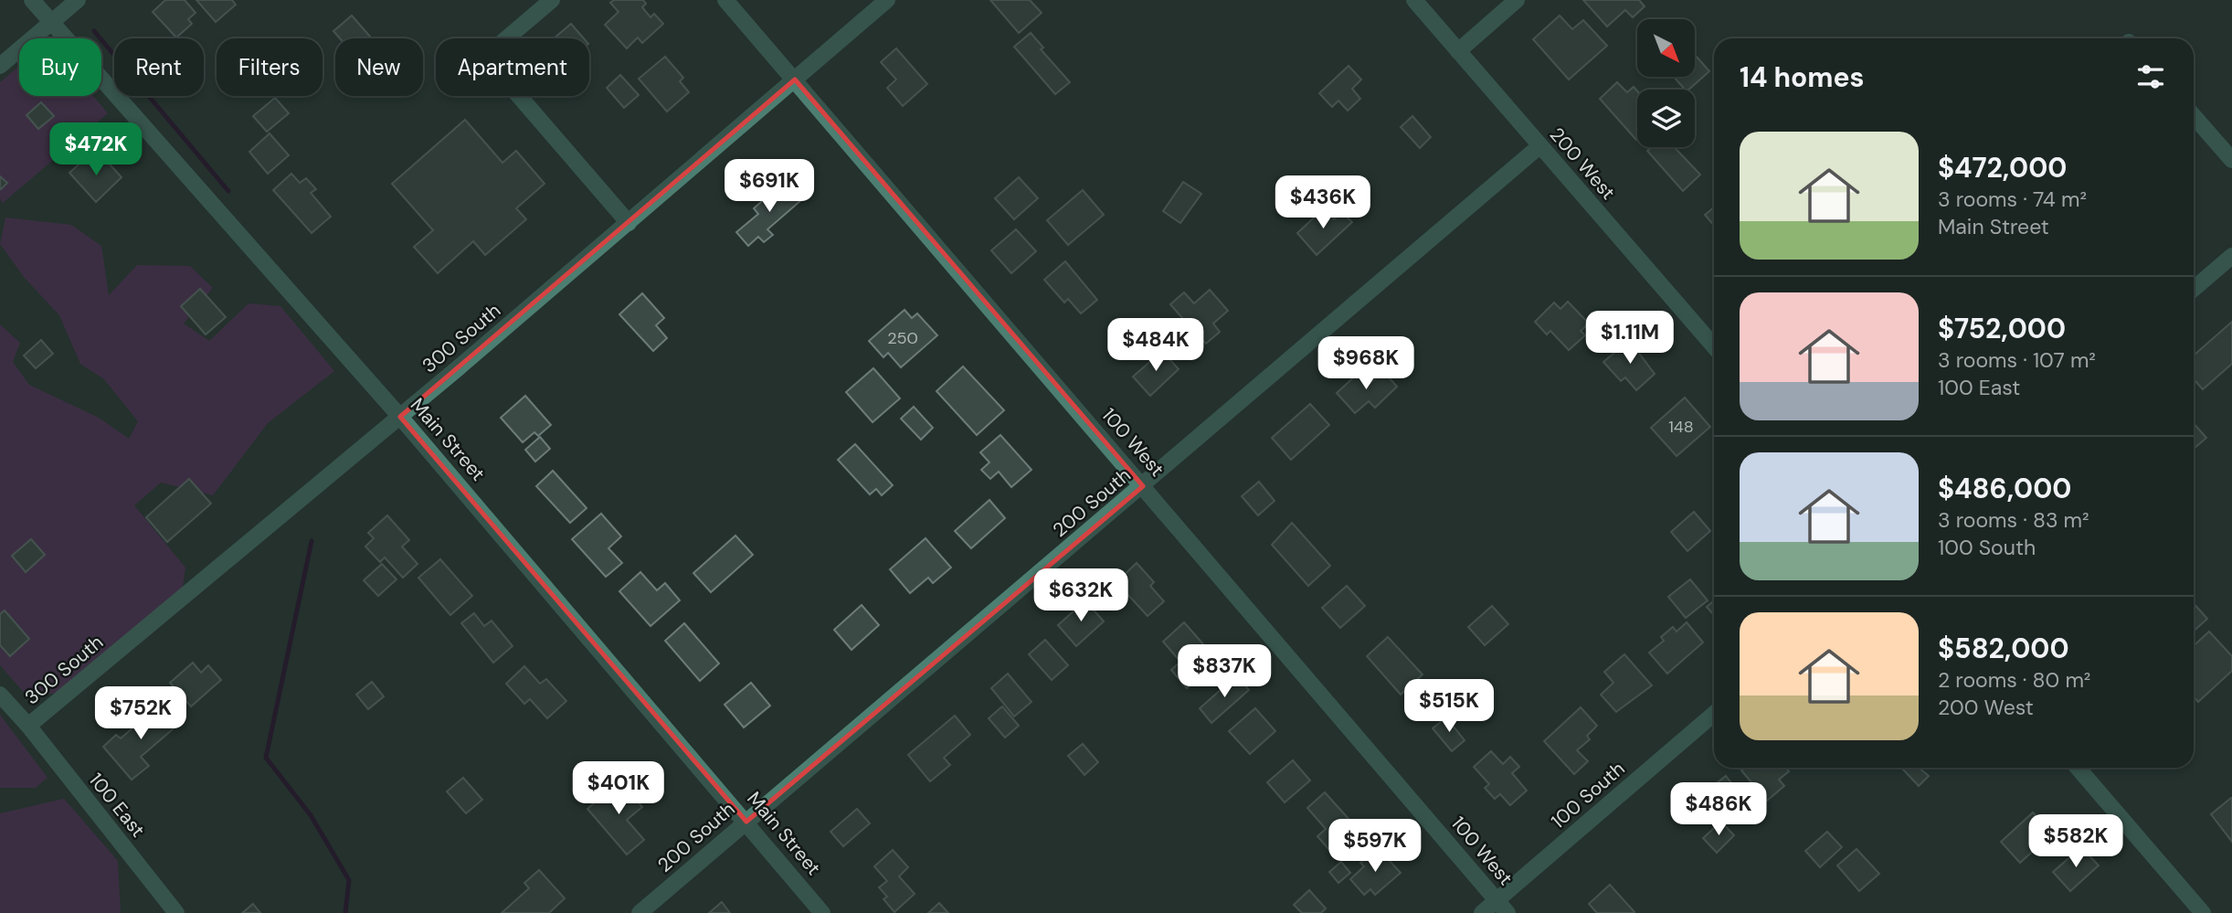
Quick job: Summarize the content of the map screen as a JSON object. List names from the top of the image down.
{
  "streets": {
    "street": [
      "200 West",
      "300 South",
      "Main Street",
      "100 West",
      "200 South",
      "100 South",
      "100 East"
    ]
  },
  "crossings": [
    ["200 West", "200 South"],
    ["300 South", "Main Street"],
    ["300 South", "100 West"],
    ["300 South", "100 East"],
    ["Main Street", "200 South"],
    ["100 West", "200 South"],
    ["100 West", "100 South"]
  ],
  "house_numbers": ["250", "148"],
  "north": "bottom right",
  "page": {
    "chip": [
      "Buy",
      "Rent",
      "Filters",
      "New",
      "Apartment"
    ],
    "heading": "14 homes",
    "list": [
      {
        "name": "$472,000",
        "note": "3 rooms · 74 m² · Main Street"
      },
      {
        "name": "$752,000",
        "note": "3 rooms · 107 m² · 100 East"
      },
      {
        "name": "$486,000",
        "note": "3 rooms · 83 m² · 100 South"
      },
      {
        "name": "$582,000",
        "note": "2 rooms · 80 m² · 200 West"
      }
    ],
    "price": [
      "$472K",
      "$691K",
      "$436K",
      "$1.11M",
      "$484K",
      "$968K",
      "$632K",
      "$837K",
      "$515K",
      "$752K",
      "$401K",
      "$486K",
      "$582K",
      "$597K"
    ]
  }
}
